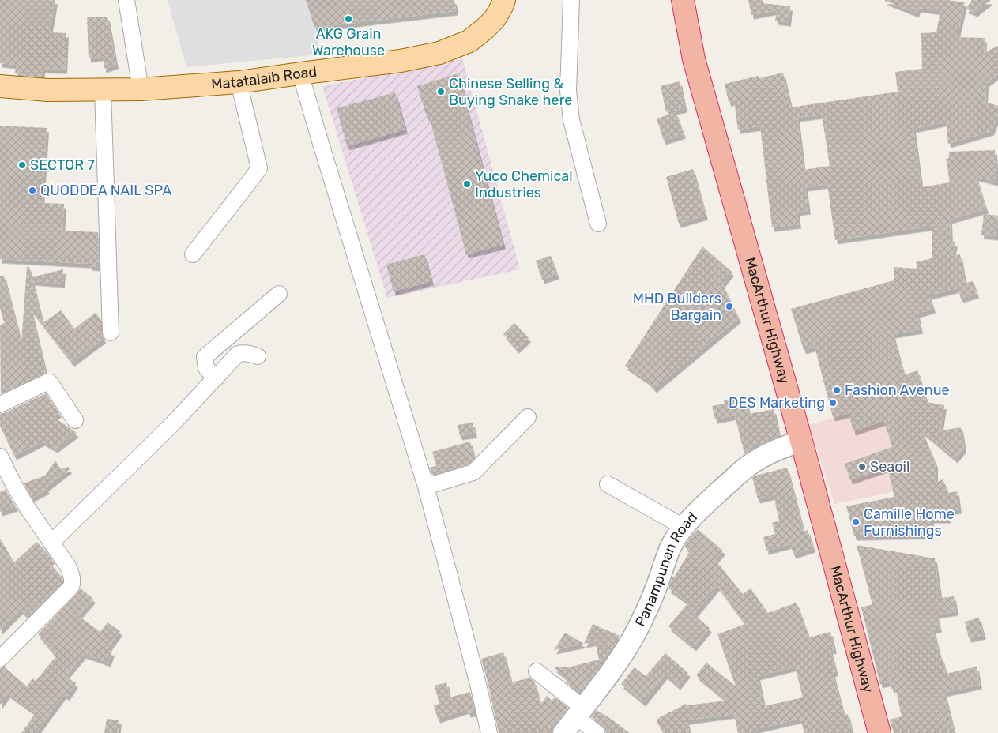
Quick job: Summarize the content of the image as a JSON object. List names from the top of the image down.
{
  "streets": {
    "highway": ["MacArthur Highway"],
    "main road": ["Matatalaib Road"],
    "street": ["Panampunan Road"]
  },
  "crossings": [
    ["MacArthur Highway", "Panampunan Road"]
  ],
  "places": [
    "AKG Grain Warehouse",
    "Chinese Selling & Buying Snake here",
    "SECTOR 7",
    "Yuco Chemical Industries",
    "QUODDEA NAIL SPA",
    "MHD Builders Bargain",
    "Fashion Avenue",
    "DES Marketing",
    "Seaoil",
    "Camille Home Furnishings"
  ]
}
